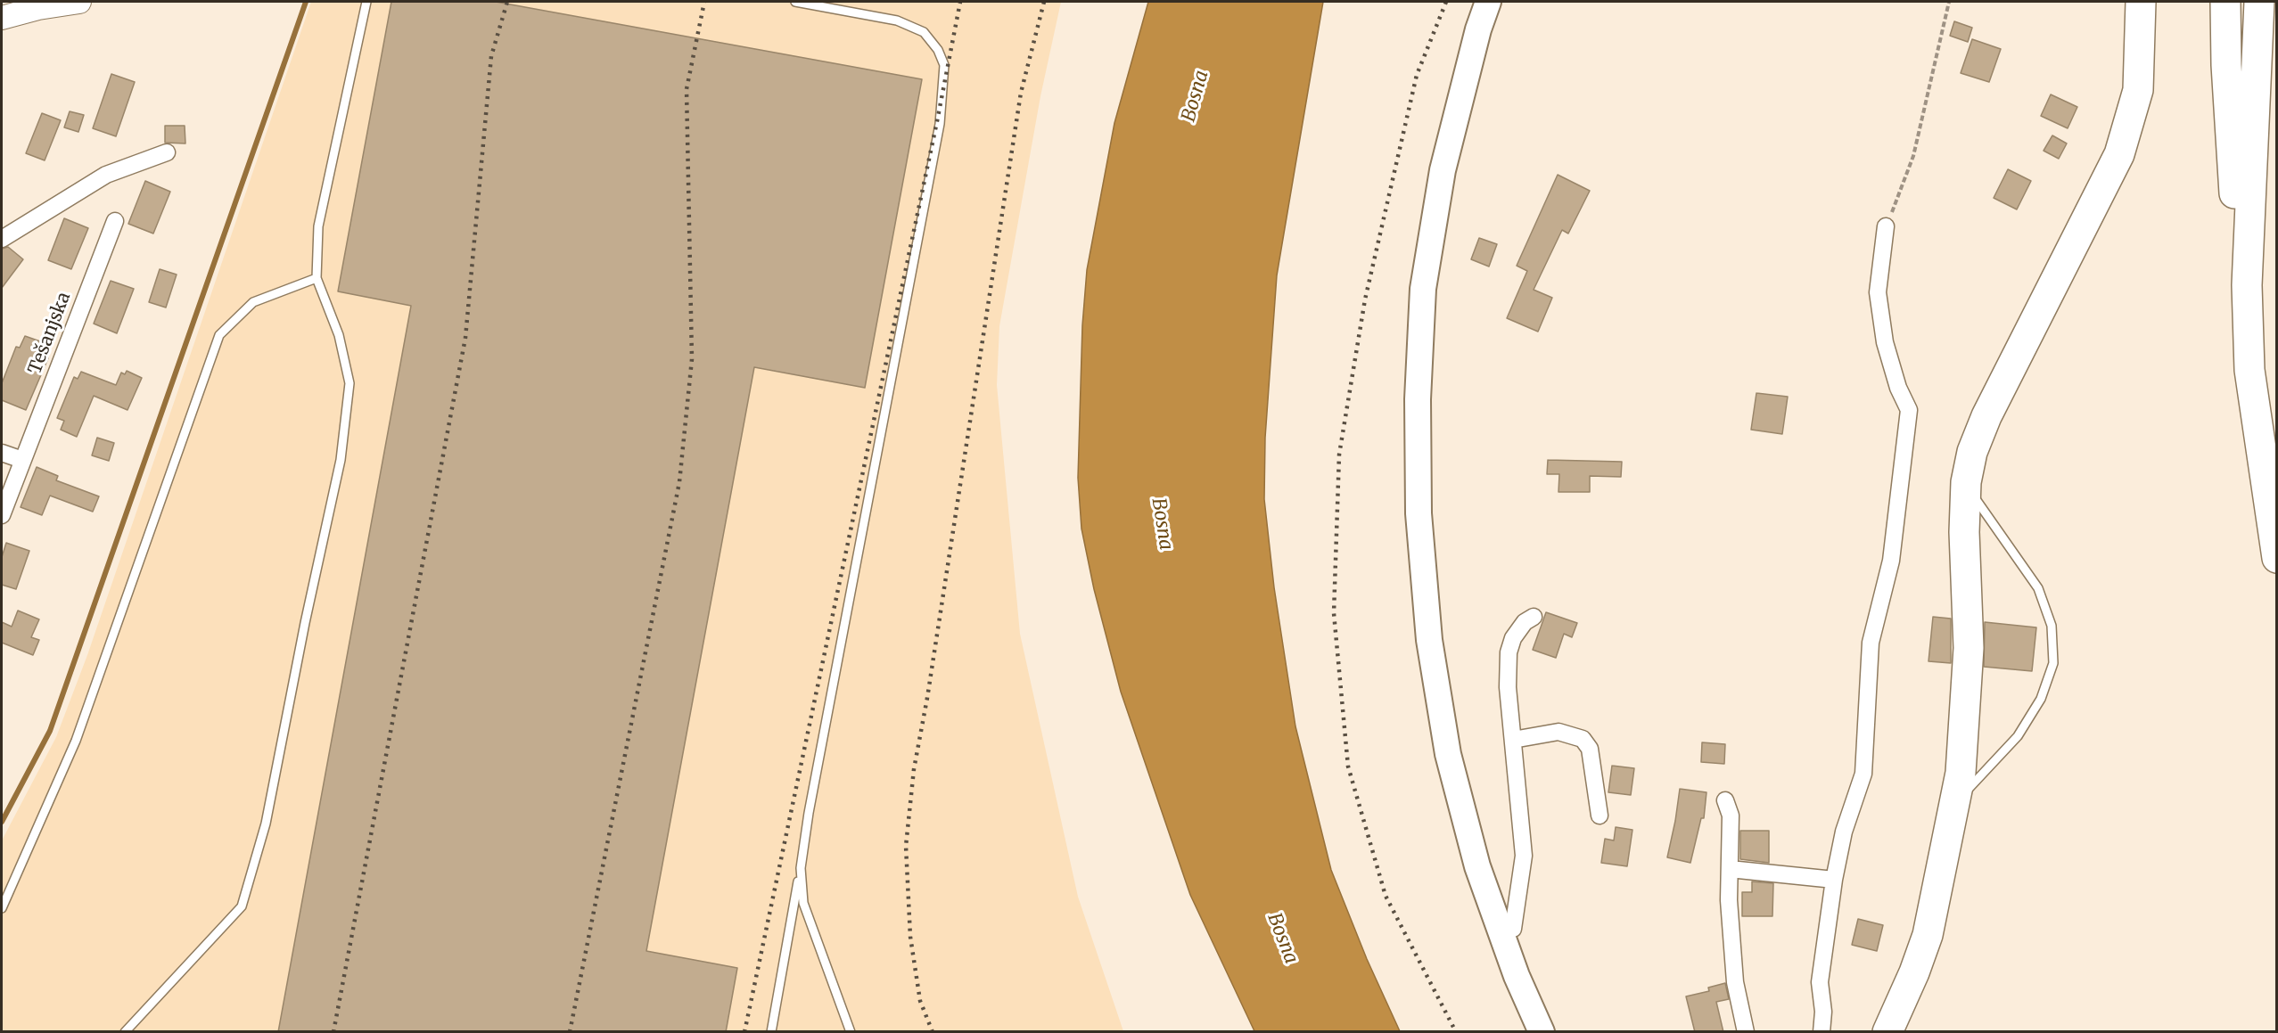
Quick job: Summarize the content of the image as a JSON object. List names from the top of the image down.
{
  "streets": {
    "street": ["Tešanjska"]
  },
  "water": ["Bosna"]
}
